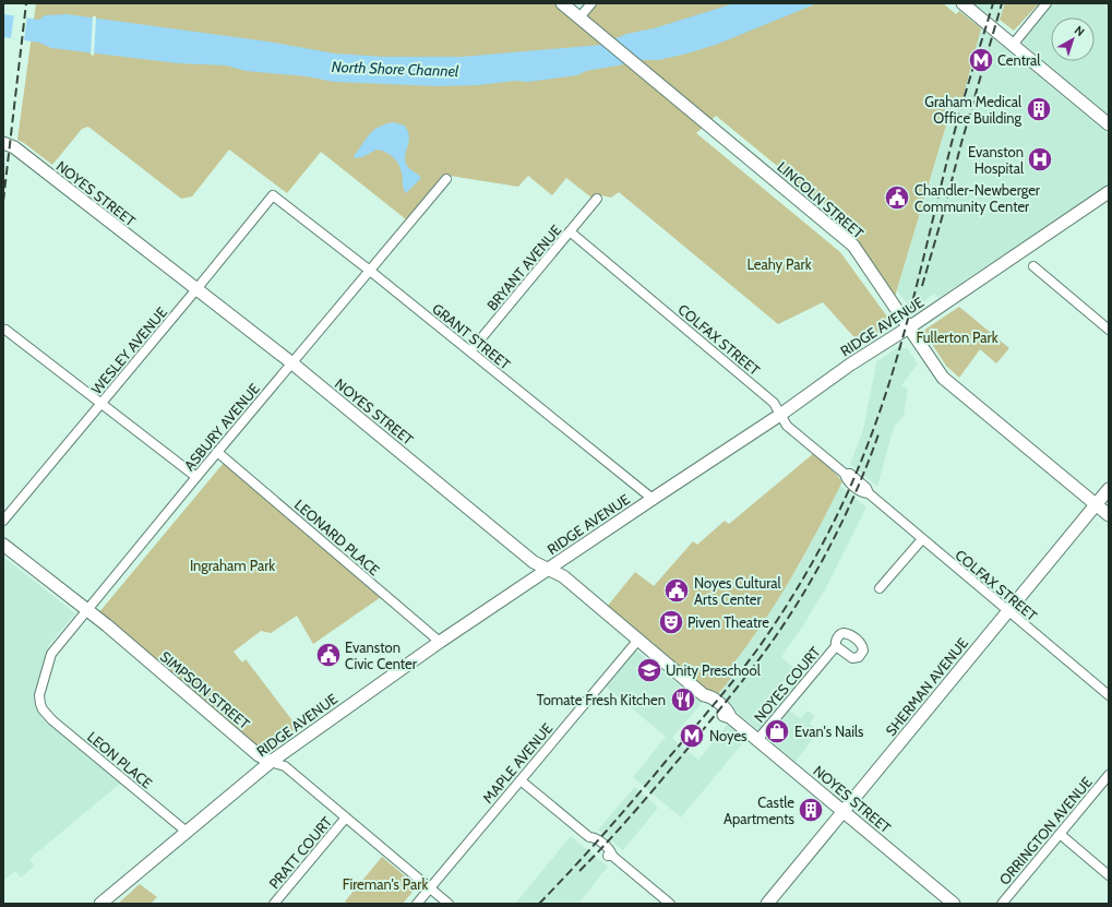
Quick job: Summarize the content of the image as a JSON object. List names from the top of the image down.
{
  "streets": {
    "street": [
      "NOYES STREET",
      "LINCOLN STREET",
      "BRYANT AVENUE",
      "RIDGE AVENUE",
      "GRANT STREET",
      "COLFAX STREET",
      "WESLEY AVENUE",
      "ASBURY AVENUE",
      "LEONARD PLACE",
      "NOYES COURT",
      "SHERMAN AVENUE",
      "SIMPSON STREET",
      "LEON PLACE",
      "MAPLE AVENUE",
      "ORRINGTON AVENUE",
      "PRATT COURT"
    ]
  },
  "crossings": [
    ["NOYES STREET", "RIDGE AVENUE"],
    ["NOYES STREET", "WESLEY AVENUE"],
    ["NOYES STREET", "ASBURY AVENUE"],
    ["NOYES STREET", "NOYES COURT"],
    ["NOYES STREET", "SHERMAN AVENUE"],
    ["NOYES STREET", "MAPLE AVENUE"],
    ["LINCOLN STREET", "RIDGE AVENUE"],
    ["LINCOLN STREET", "SHERMAN AVENUE"],
    ["BRYANT AVENUE", "GRANT STREET"],
    ["BRYANT AVENUE", "COLFAX STREET"],
    ["RIDGE AVENUE", "GRANT STREET"],
    ["RIDGE AVENUE", "COLFAX STREET"],
    ["RIDGE AVENUE", "LEONARD PLACE"],
    ["RIDGE AVENUE", "SIMPSON STREET"],
    ["RIDGE AVENUE", "LEON PLACE"],
    ["GRANT STREET", "WESLEY AVENUE"],
    ["GRANT STREET", "ASBURY AVENUE"],
    ["COLFAX STREET", "SHERMAN AVENUE"],
    ["ASBURY AVENUE", "LEONARD PLACE"],
    ["ASBURY AVENUE", "SIMPSON STREET"],
    ["ASBURY AVENUE", "LEON PLACE"],
    ["SIMPSON STREET", "MAPLE AVENUE"],
    ["SIMPSON STREET", "PRATT COURT"]
  ],
  "water": ["North Shore Channel"],
  "parks": [
    "Leahy Park",
    "Fullerton Park",
    "Ingraham Park",
    "Fireman's Park"
  ],
  "places": {
    "metro station": ["Central", "Noyes"],
    "building": ["Graham Medical Office Building", "Castle Apartments"],
    "hospital": ["Evanston Hospital"],
    "public building": ["Chandler-Newberger Community Center", "Noyes Cultural Arts Center", "Evanston Civic Center"],
    "theatre": ["Piven Theatre"],
    "school or university": ["Unity Preschool"],
    "restaurant": ["Tomate Fresh Kitchen"],
    "shop": ["Evan's Nails"]
  },
  "north": "top right"
}
